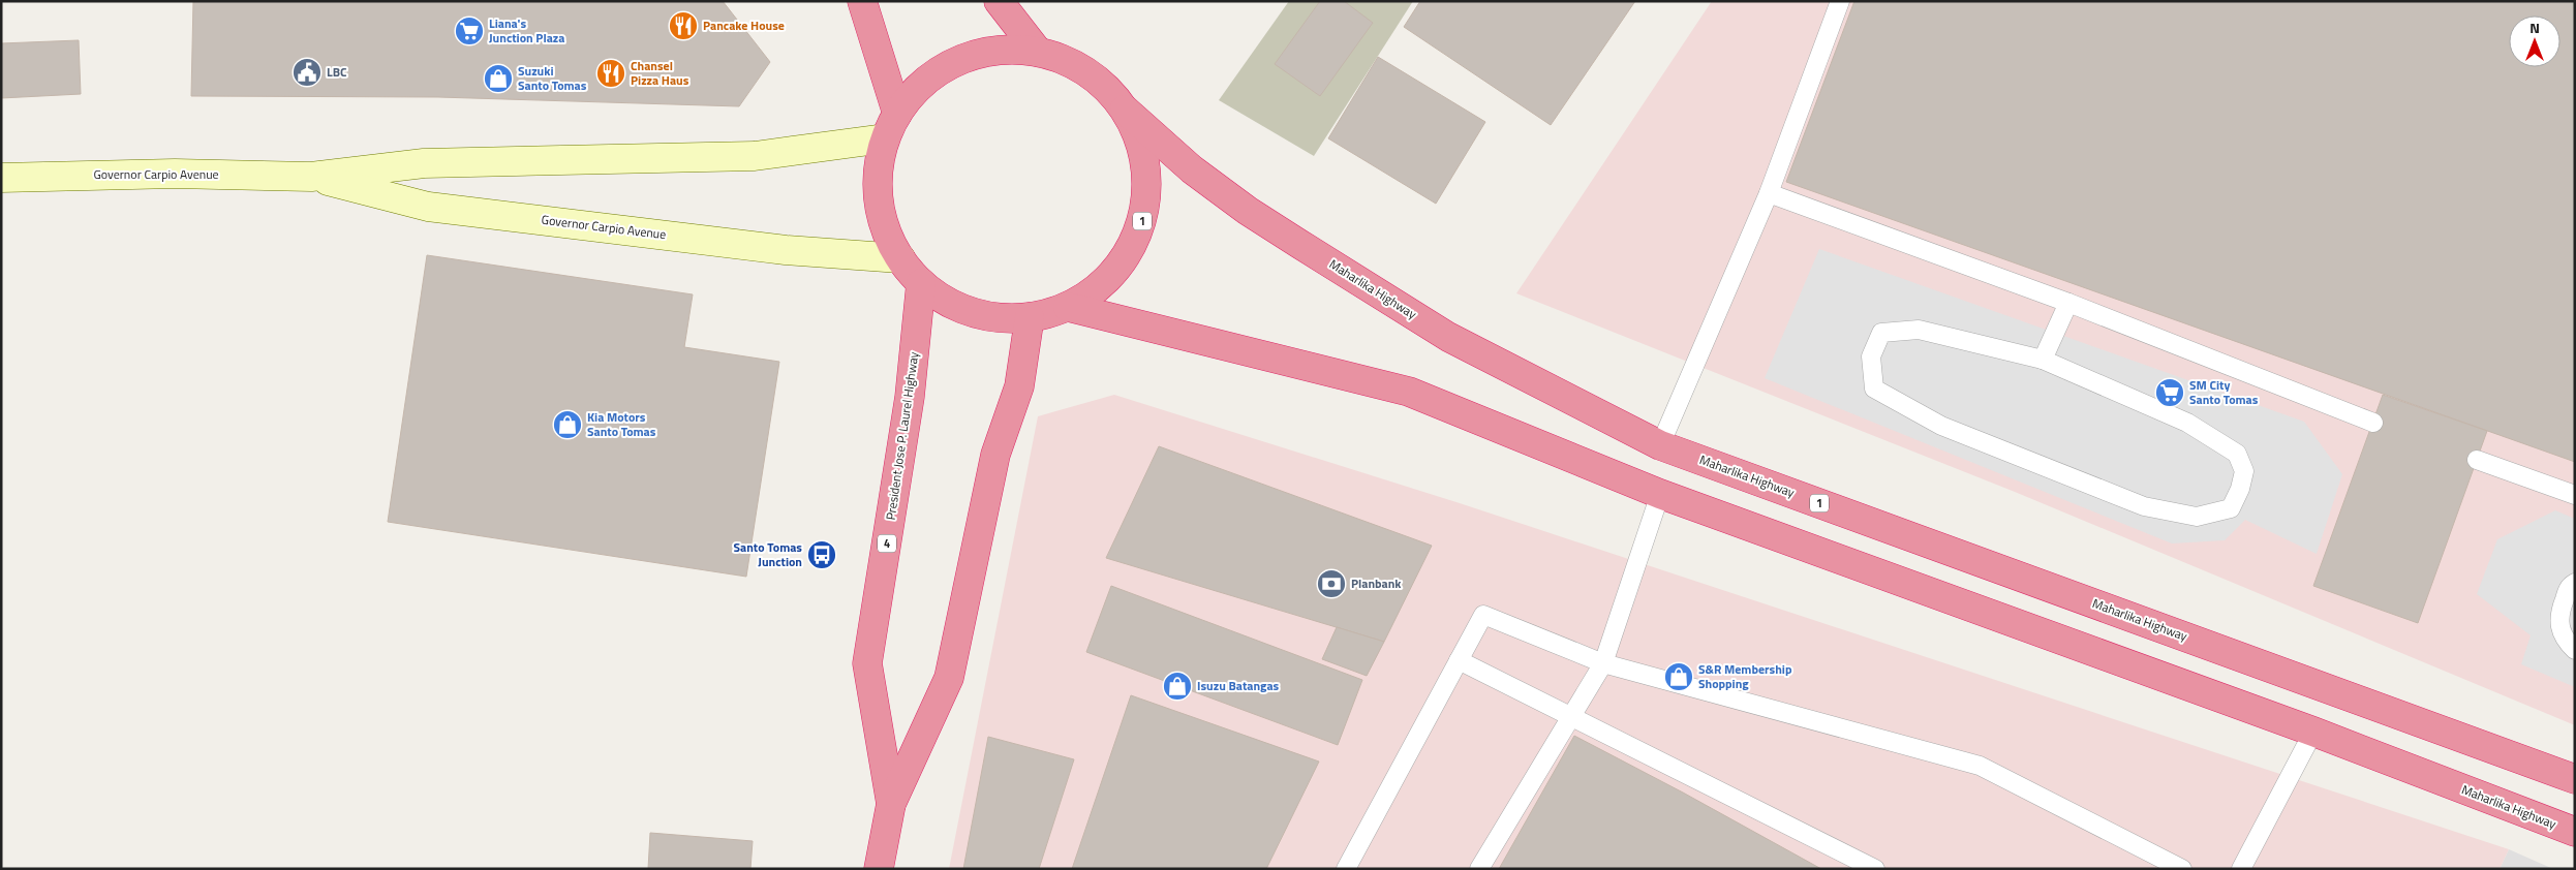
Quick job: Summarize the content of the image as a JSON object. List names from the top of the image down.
{
  "streets": {
    "highway": [
      "1",
      "Maharlika Highway",
      "President Jose P. Laurel Highway",
      "4"
    ],
    "main road": ["Governor Carpio Avenue"]
  },
  "crossings": [
    ["Governor Carpio Avenue", "1"],
    ["1", "Maharlika Highway"],
    ["1", "President Jose P. Laurel Highway"]
  ],
  "places": {
    "restaurant": ["Pancake House", "Chansel Pizza Haus"],
    "supermarket": ["Liana's Junction Plaza", "SM City Santo Tomas"],
    "public building": ["LBC"],
    "shop": [
      "Suzuki Santo Tomas",
      "Kia Motors Santo Tomas",
      "S&R Membership Shopping",
      "Isuzu Batangas"
    ],
    "bus stop": ["Santo Tomas Junction"],
    "bank": ["Planbank"]
  },
  "north": "top"
}
